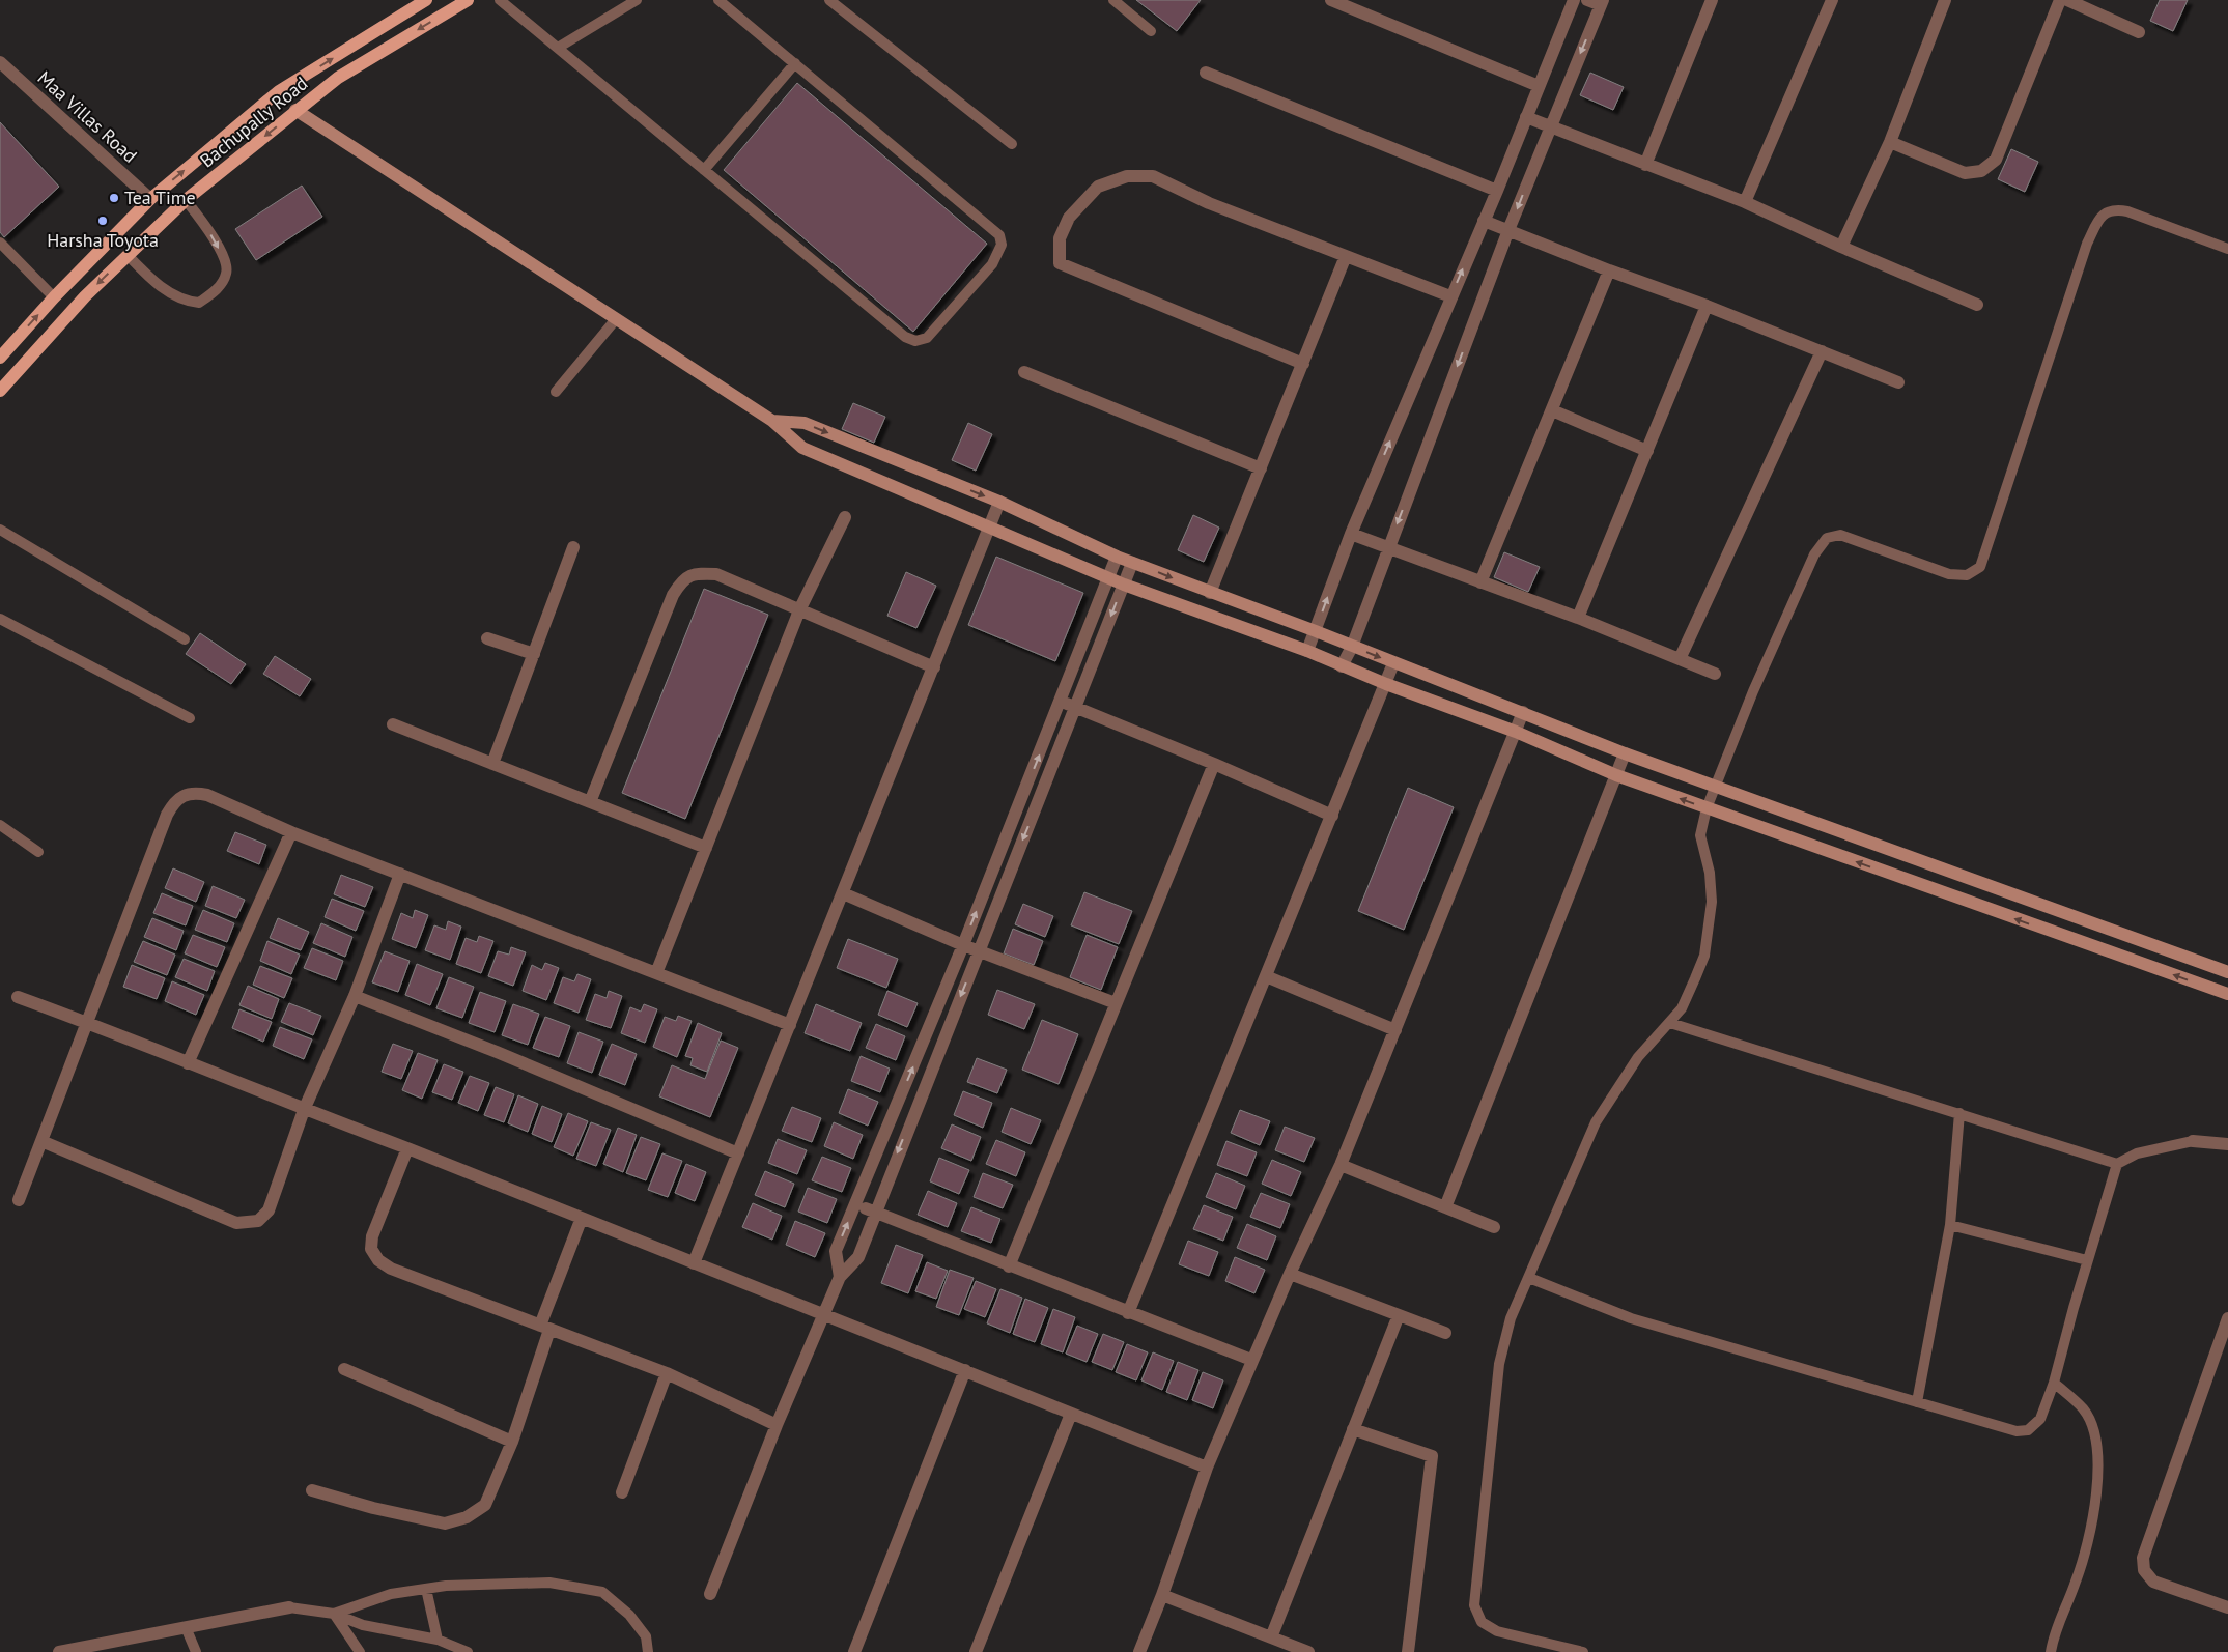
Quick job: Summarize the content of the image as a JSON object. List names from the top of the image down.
{
  "streets": {
    "main road": ["Bachupally Road"],
    "street": ["Maa Villas Road"]
  },
  "crossings": [
    ["Maa Villas Road", "Bachupally Road"]
  ],
  "places": ["Tea Time", "Harsha Toyota"]
}
